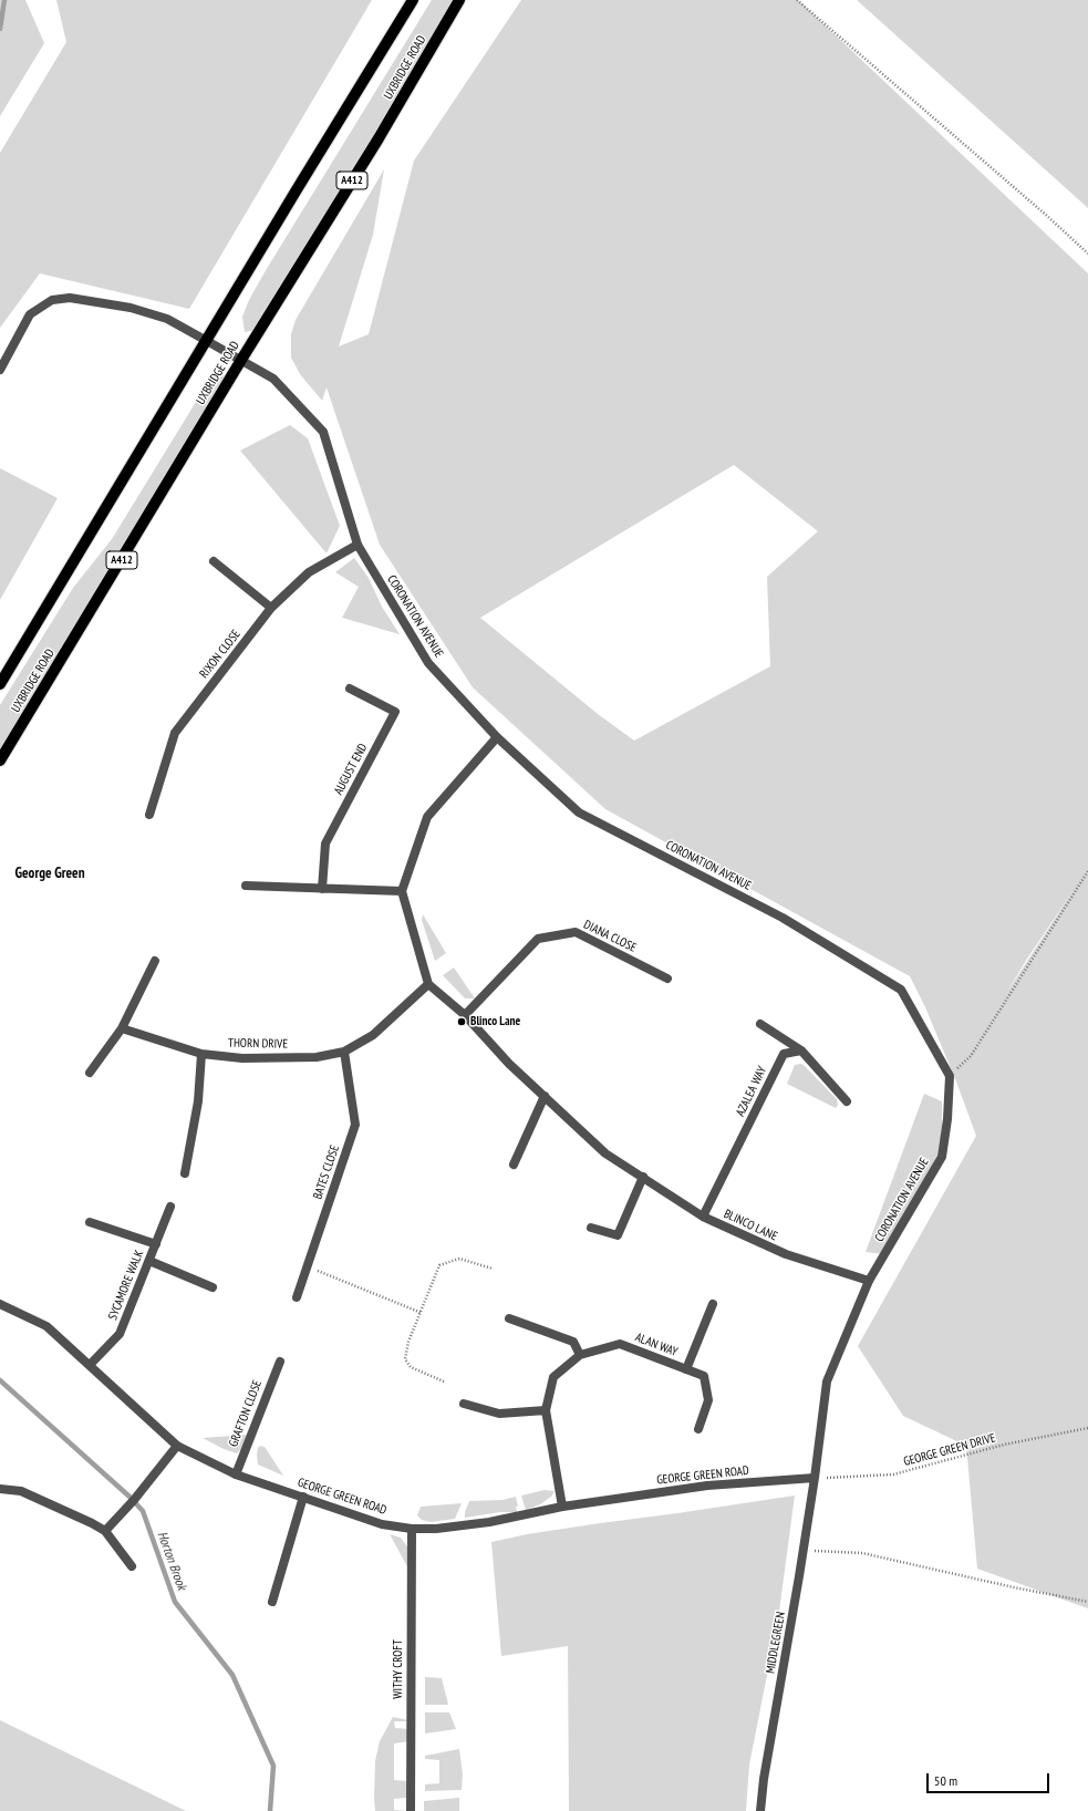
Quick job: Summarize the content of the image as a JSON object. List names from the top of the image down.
{
  "streets": {
    "main road": ["UXBRIDGE ROAD", "A412"],
    "street": [
      "CORONATION AVENUE",
      "RIXON CLOSE",
      "AUGUST END",
      "DIANA CLOSE",
      "THORN DRIVE",
      "AZALEA WAY",
      "BATES CLOSE",
      "BLINCO LANE",
      "SYCAMORE WALK",
      "ALAN WAY",
      "GRAFTON CLOSE",
      "GEORGE GREEN ROAD",
      "MIDDLEGREEN",
      "WITHY CROFT"
    ],
    "path": ["GEORGE GREEN DRIVE"]
  },
  "crossings": [
    ["UXBRIDGE ROAD", "CORONATION AVENUE"],
    ["CORONATION AVENUE", "RIXON CLOSE"],
    ["CORONATION AVENUE", "BLINCO LANE"],
    ["CORONATION AVENUE", "GEORGE GREEN DRIVE"],
    ["CORONATION AVENUE", "GEORGE GREEN ROAD"],
    ["CORONATION AVENUE", "MIDDLEGREEN"],
    ["DIANA CLOSE", "BLINCO LANE"],
    ["THORN DRIVE", "BATES CLOSE"],
    ["THORN DRIVE", "BLINCO LANE"],
    ["AZALEA WAY", "BLINCO LANE"],
    ["SYCAMORE WALK", "GEORGE GREEN ROAD"],
    ["ALAN WAY", "GEORGE GREEN ROAD"],
    ["GRAFTON CLOSE", "GEORGE GREEN ROAD"],
    ["GEORGE GREEN DRIVE", "GEORGE GREEN ROAD"],
    ["GEORGE GREEN DRIVE", "MIDDLEGREEN"],
    ["GEORGE GREEN ROAD", "MIDDLEGREEN"],
    ["GEORGE GREEN ROAD", "WITHY CROFT"]
  ],
  "districts": ["George Green"],
  "water": ["Horton Brook"],
  "places": ["Blinco Lane"],
  "scale_bar": "50 m"
}
